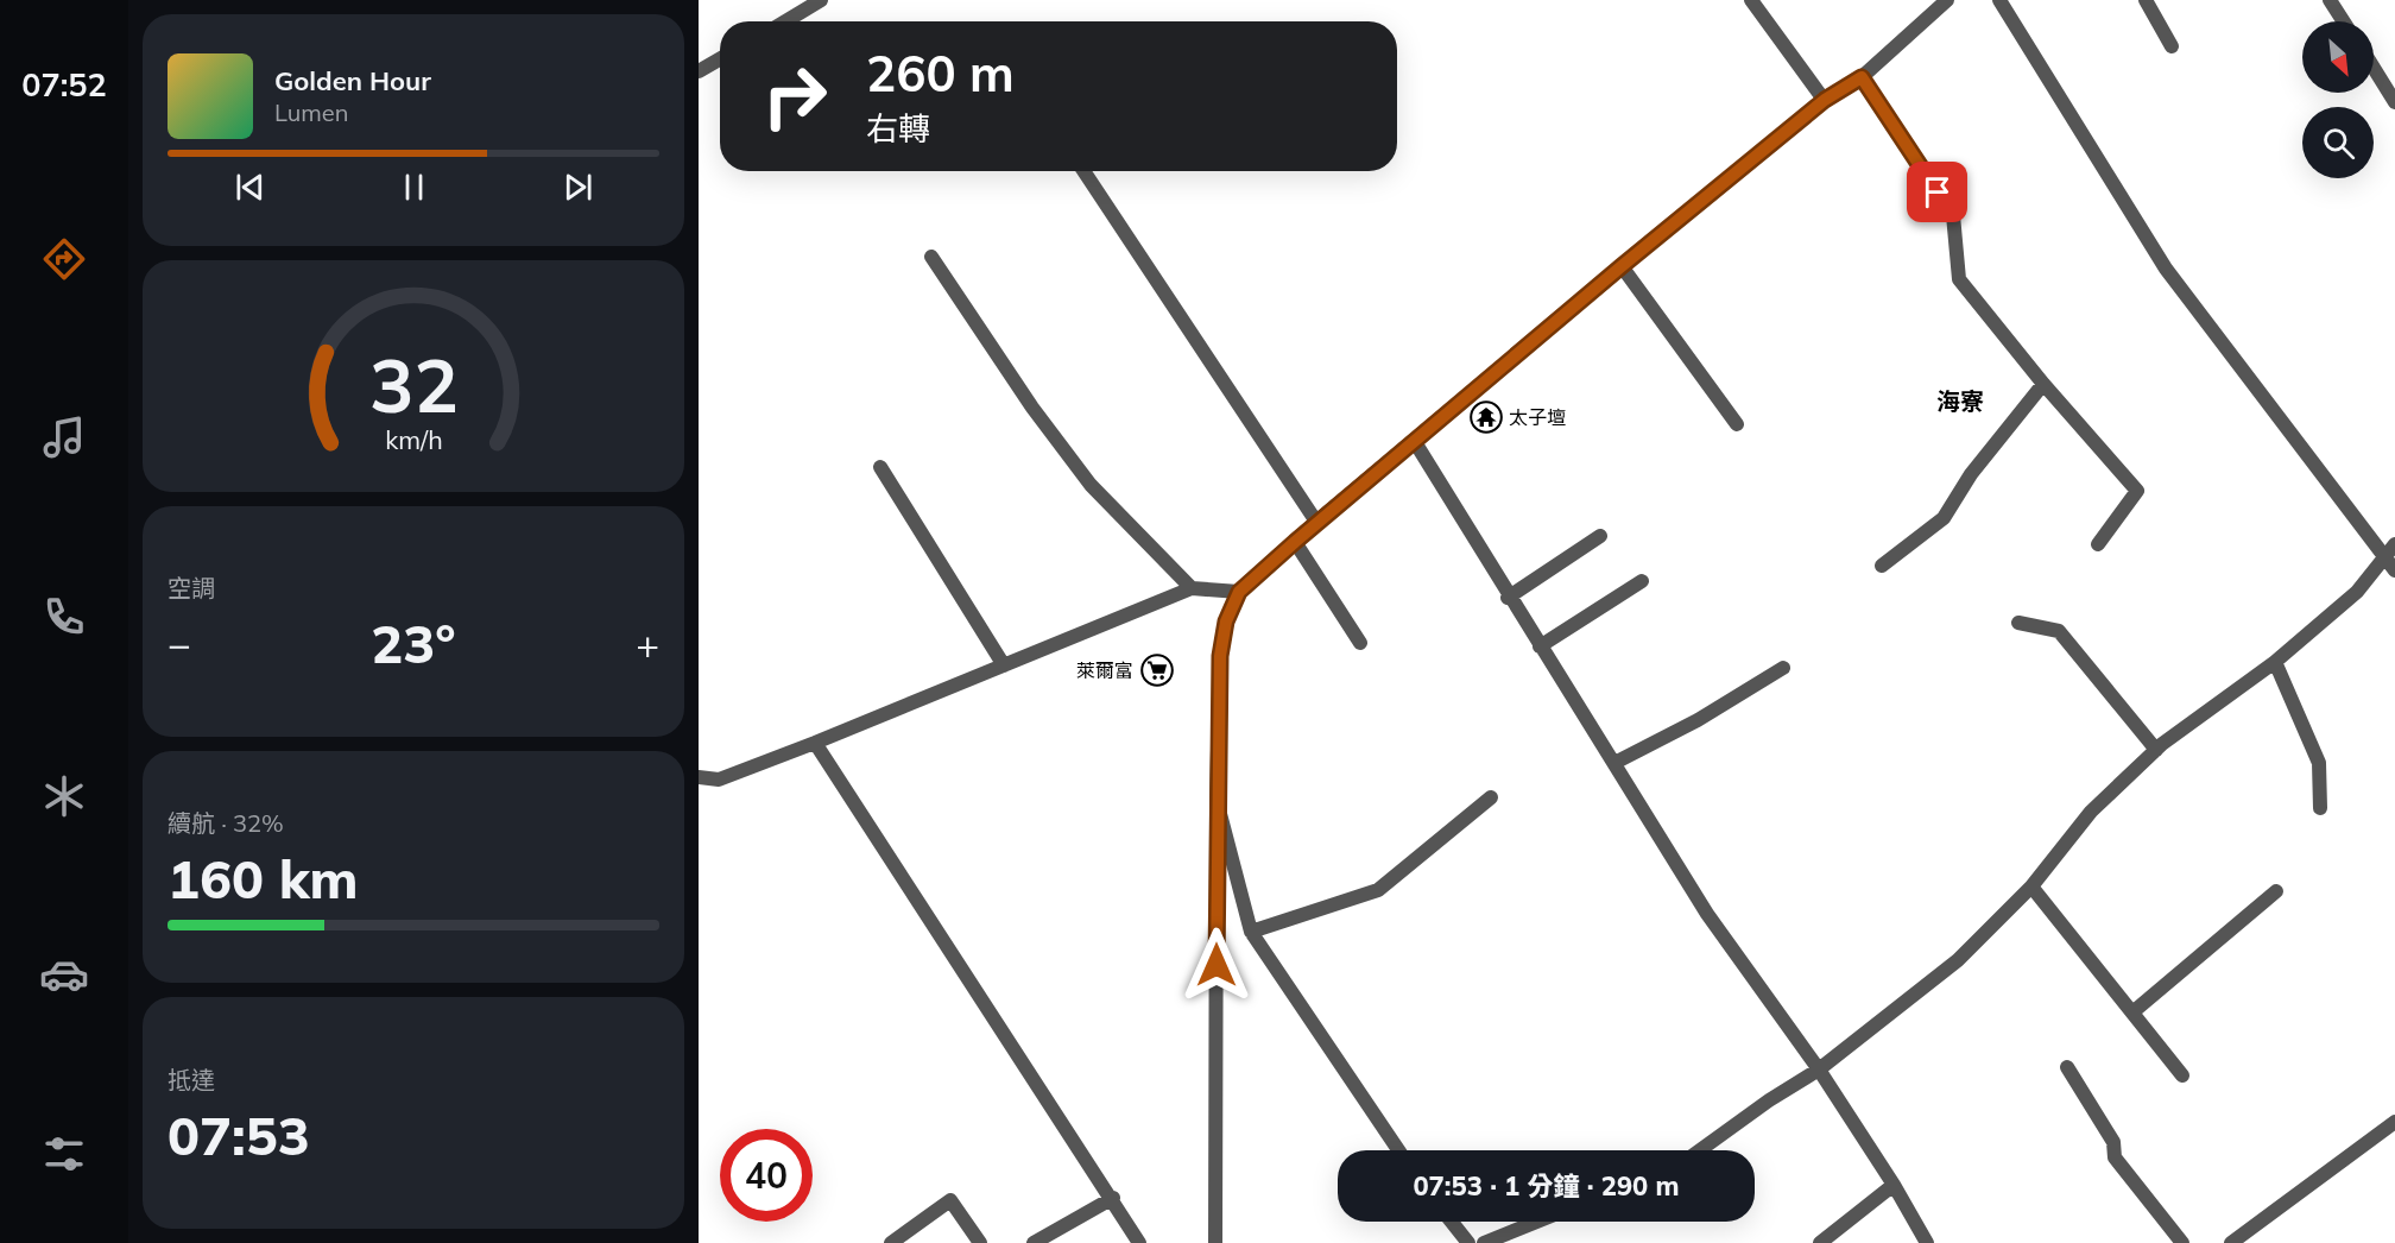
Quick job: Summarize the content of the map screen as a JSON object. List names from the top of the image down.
{
  "districts": ["海寮"],
  "places": {
    "temple": ["太子壇"],
    "supermarket": ["萊爾富"]
  },
  "north": "bottom right",
  "page": {
    "tabs": "07:52",
    "turn": ["260 m", "右轉"],
    "song": ["Golden Hour", "Lumen"],
    "tile": [
      "空調",
      ["續航 · 32%", "160 km"],
      ["抵達", "07:53"]
    ],
    "heat": ["−", "23°", "+"],
    "limit": "40",
    "trip": "07:53 · 1 分鐘 · 290 m",
    "gauge": ["32", "km/h"]
  }
}
